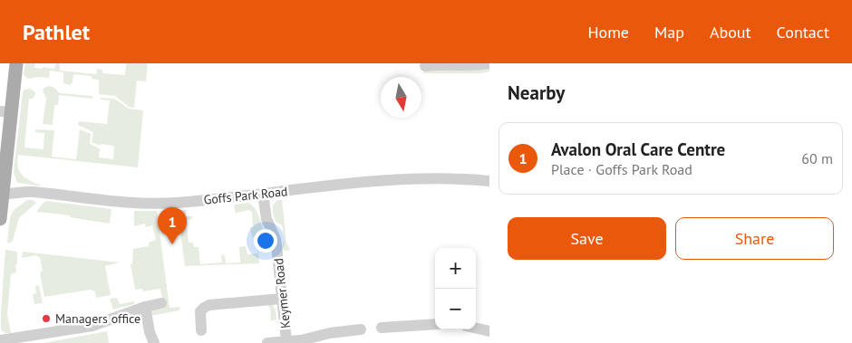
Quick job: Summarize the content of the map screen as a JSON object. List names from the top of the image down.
{
  "streets": {
    "street": ["Goffs Park Road", "Keymer Road"]
  },
  "crossings": [
    ["Goffs Park Road", "Keymer Road"]
  ],
  "places": ["Managers office"],
  "north": "bottom",
  "page": {
    "header": "Pathlet",
    "nav": [
      "Home",
      "Map",
      "About",
      "Contact"
    ],
    "heading": "Nearby",
    "list": [
      {
        "mark": "1",
        "name": "Avalon Oral Care Centre",
        "note": "Place · Goffs Park Road",
        "value": "60 m"
      }
    ],
    "buttons": ["Save", "Share"],
    "pins": "1",
    "map_buttons": ["+", "−"]
  }
}
